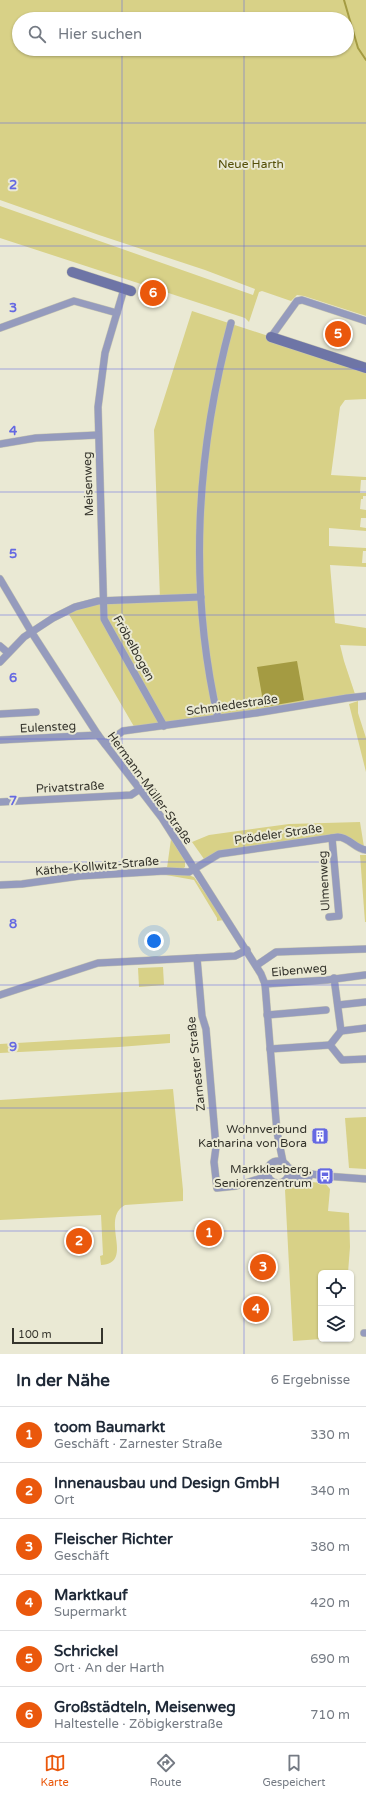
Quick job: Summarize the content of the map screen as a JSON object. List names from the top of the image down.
{
  "streets": {
    "street": [
      "Meisenweg",
      "Fröbelbogen",
      "Schmiedestraße",
      "Eulensteg",
      "Privatstraße",
      "Hermann-Müller-Straße",
      "Prödeler Straße",
      "Käthe-Kollwitz-Straße",
      "Ulmenweg",
      "Eibenweg",
      "Zarnester Straße"
    ]
  },
  "crossings": [
    ["Meisenweg", "Fröbelbogen"],
    ["Fröbelbogen", "Schmiedestraße"],
    ["Schmiedestraße", "Hermann-Müller-Straße"],
    ["Eulensteg", "Hermann-Müller-Straße"],
    ["Privatstraße", "Hermann-Müller-Straße"],
    ["Hermann-Müller-Straße", "Prödeler Straße"],
    ["Hermann-Müller-Straße", "Käthe-Kollwitz-Straße"],
    ["Hermann-Müller-Straße", "Eibenweg"],
    ["Hermann-Müller-Straße", "Zarnester Straße"],
    ["Prödeler Straße", "Käthe-Kollwitz-Straße"],
    ["Prödeler Straße", "Ulmenweg"]
  ],
  "parks": ["Neue Harth"],
  "places": {
    "building": ["Wohnverbund Katharina von Bora"],
    "bus stop": ["Markkleeberg, Seniorenzentrum"]
  },
  "scale_bar": "100 m",
  "page": {
    "search": "Hier suchen",
    "pins": [
      "6",
      "5",
      "1",
      "2",
      "3",
      "4"
    ],
    "scale": "100 m",
    "heading": ["In der Nähe", "6 Ergebnisse"],
    "list": [
      {
        "mark": "1",
        "name": "toom Baumarkt",
        "note": "Geschäft · Zarnester Straße",
        "value": "330 m"
      },
      {
        "mark": "2",
        "name": "Innenausbau und Design GmbH",
        "note": "Ort",
        "value": "340 m"
      },
      {
        "mark": "3",
        "name": "Fleischer Richter",
        "note": "Geschäft",
        "value": "380 m"
      },
      {
        "mark": "4",
        "name": "Marktkauf",
        "note": "Supermarkt",
        "value": "420 m"
      },
      {
        "mark": "5",
        "name": "Schrickel",
        "note": "Ort · An der Harth",
        "value": "690 m"
      },
      {
        "mark": "6",
        "name": "Großstädteln, Meisenweg",
        "note": "Haltestelle · Zöbigkerstraße",
        "value": "710 m"
      }
    ],
    "nav": ["Karte", "Route", "Gespeichert"]
  },
  "grid": {
    "rows": [
      "2",
      "3",
      "4",
      "5",
      "6",
      "7",
      "8",
      "9"
    ]
  }
}
